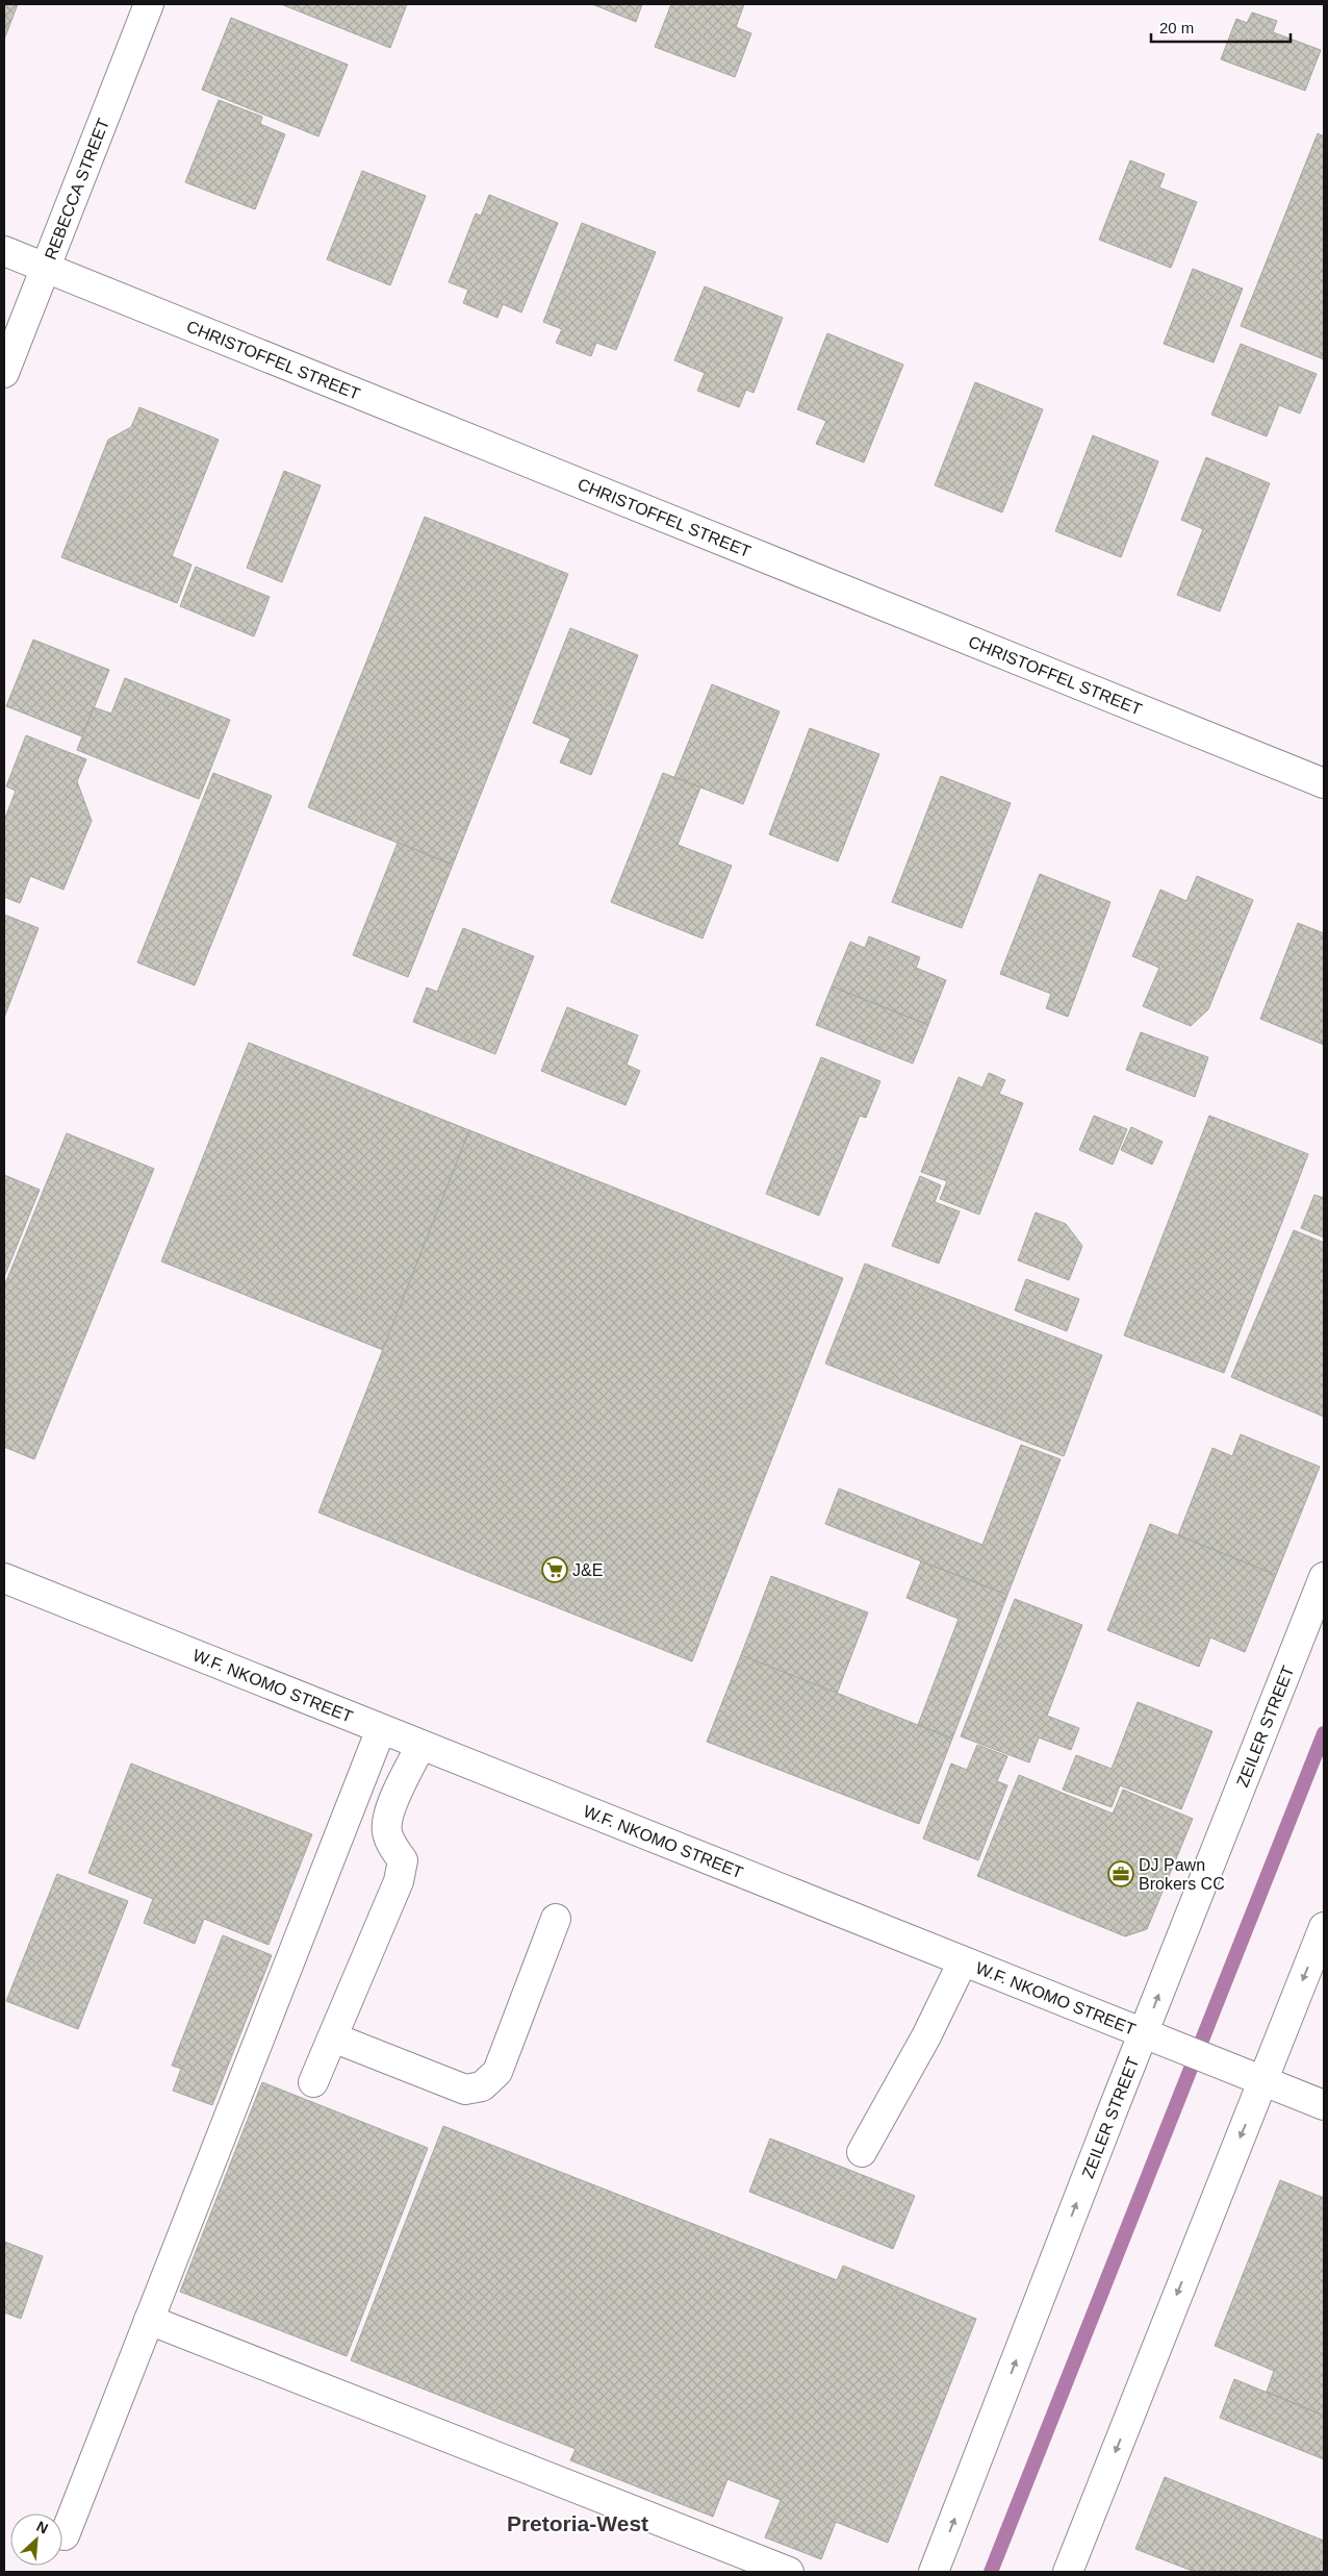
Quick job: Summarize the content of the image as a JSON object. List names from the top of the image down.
{
  "streets": {
    "street": [
      "REBECCA STREET",
      "CHRISTOFFEL STREET",
      "W.F. NKOMO STREET",
      "ZEILER STREET"
    ]
  },
  "crossings": [
    ["REBECCA STREET", "CHRISTOFFEL STREET"],
    ["W.F. NKOMO STREET", "ZEILER STREET"]
  ],
  "districts": ["Pretoria-West"],
  "places": {
    "supermarket": ["J&E"],
    "office": ["DJ Pawn Brokers CC"]
  },
  "scale_bar": "20 m",
  "north": "top right"
}
